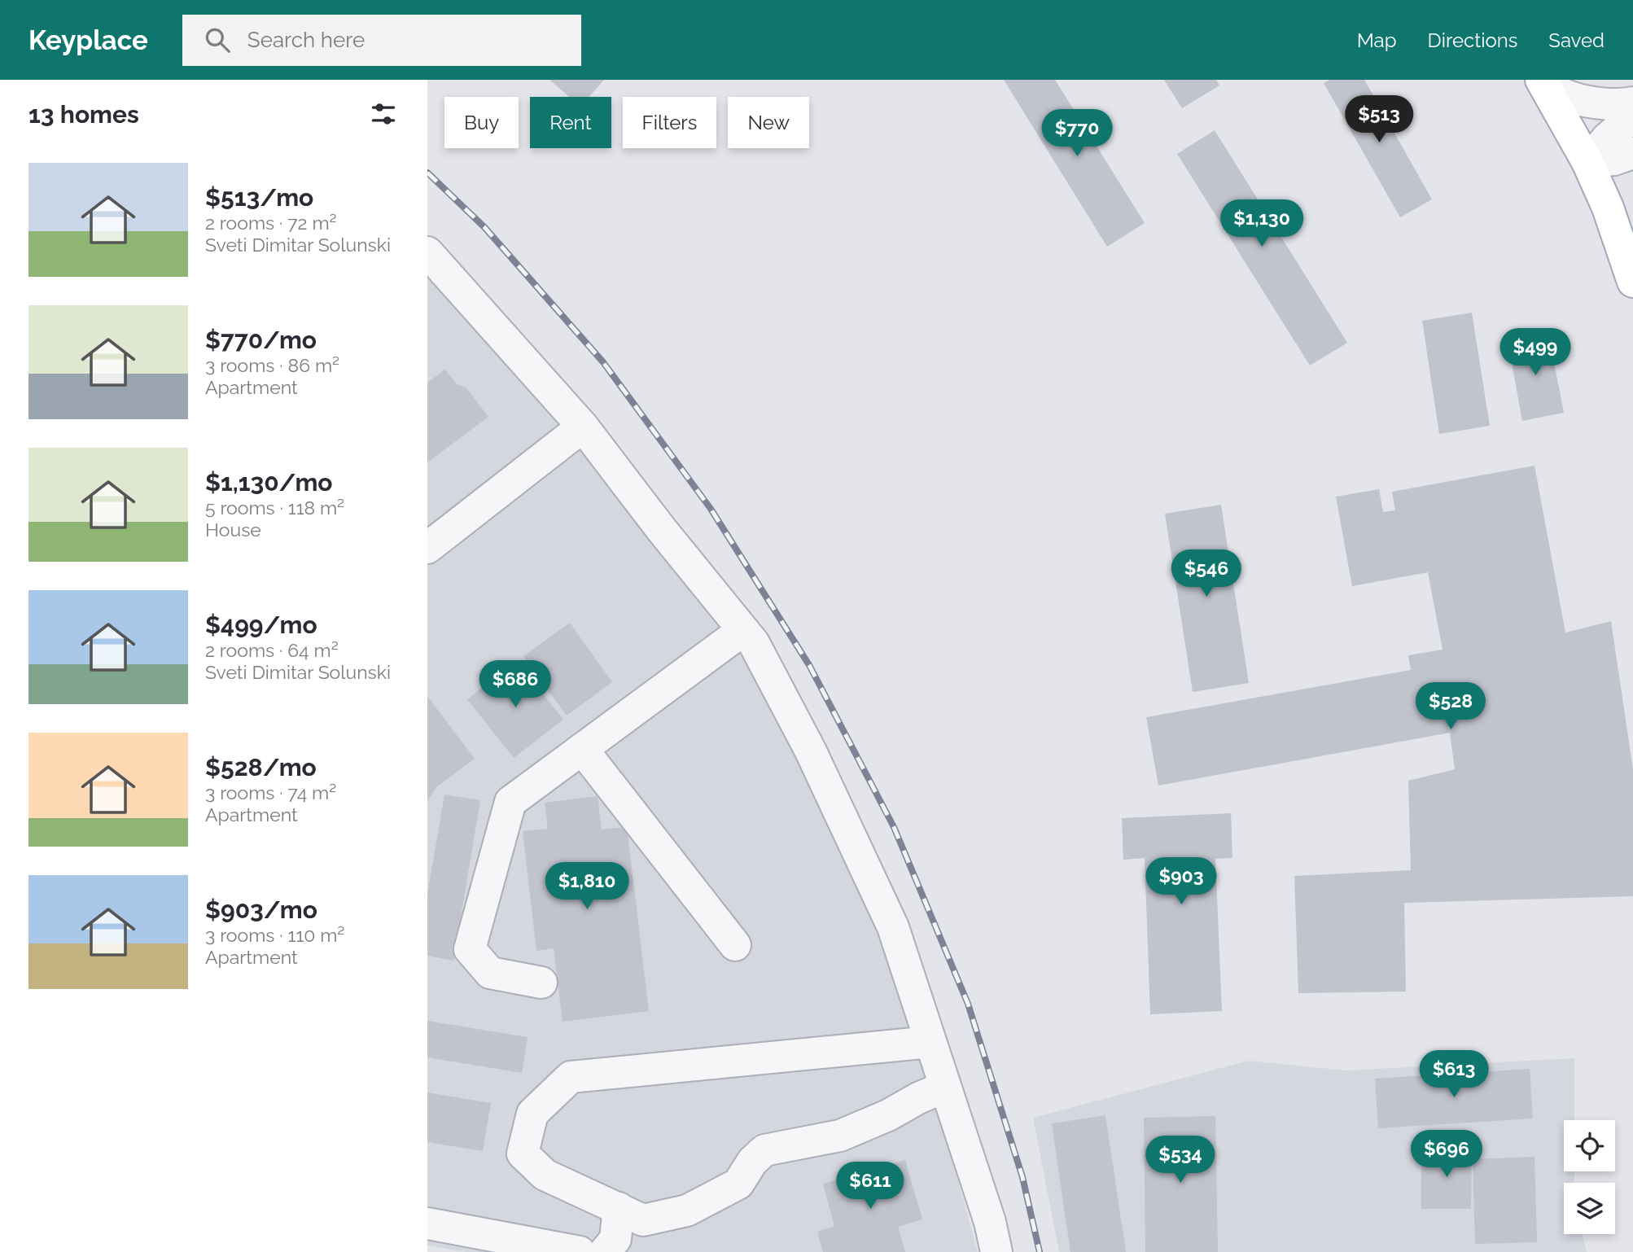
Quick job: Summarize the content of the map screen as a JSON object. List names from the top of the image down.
{
  "page": {
    "header": "Keyplace",
    "search": "Search here",
    "nav": ["Map", "Directions", "Saved"],
    "heading": "13 homes",
    "price": [
      "$513",
      "$770",
      "$1,130",
      "$499",
      "$546",
      "$686",
      "$528",
      "$903",
      "$1,810",
      "$613",
      "$696",
      "$534",
      "$611"
    ],
    "chip": [
      "Buy",
      "Rent",
      "Filters",
      "New"
    ],
    "list": [
      {
        "name": "$513/mo",
        "note": "2 rooms · 72 m² · Sveti Dimitar Solunski"
      },
      {
        "name": "$770/mo",
        "note": "3 rooms · 86 m² · Apartment"
      },
      {
        "name": "$1,130/mo",
        "note": "5 rooms · 118 m² · House"
      },
      {
        "name": "$499/mo",
        "note": "2 rooms · 64 m² · Sveti Dimitar Solunski"
      },
      {
        "name": "$528/mo",
        "note": "3 rooms · 74 m² · Apartment"
      },
      {
        "name": "$903/mo",
        "note": "3 rooms · 110 m² · Apartment"
      }
    ]
  }
}
